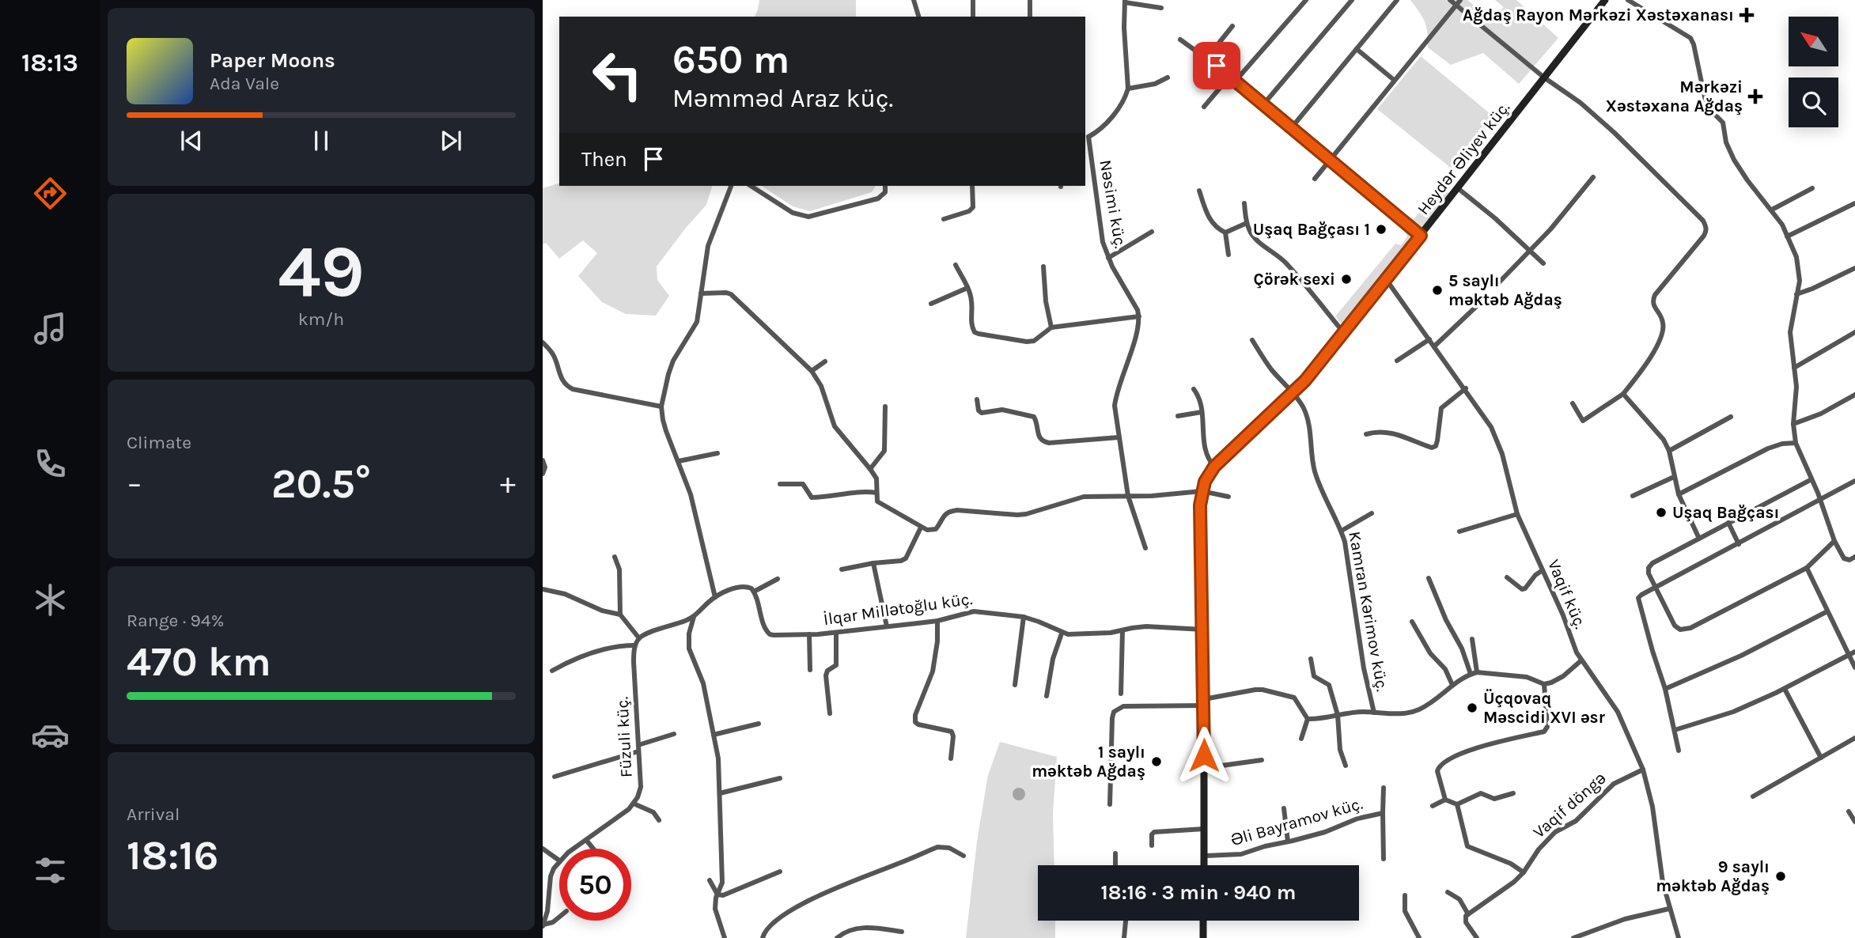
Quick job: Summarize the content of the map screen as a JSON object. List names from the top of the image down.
{
  "streets": {
    "main road": ["Heydər Əliyev küç."],
    "street": [
      "Nəsimi küç.",
      "Vaqif küç.",
      "İlqar Millətoğlu küç.",
      "Kamran Kərimov küç.",
      "Füzuli küç.",
      "Vaqif döngə",
      "Əli Bayramov küç."
    ]
  },
  "crossings": [
    ["Heydər Əliyev küç.", "Vaqif küç."],
    ["Heydər Əliyev küç.", "İlqar Millətoğlu küç."],
    ["Heydər Əliyev küç.", "Kamran Kərimov küç."],
    ["Heydər Əliyev küç.", "Əli Bayramov küç."],
    ["Vaqif küç.", "Vaqif döngə"]
  ],
  "places": {
    "health": ["Ağdaş Rayon Mərkəzi Xəstəxanası", "Mərkəzi Xəstəxana Ağdaş"],
    "other": [
      "Uşaq Bağçası 1",
      "Çörək sexi",
      "5 saylı məktəb Ağdaş",
      "Uşaq Bağçası",
      "Üçqovaq Məscidi XVI əsr",
      "1 saylı məktəb Ağdaş",
      "9 saylı məktəb Ağdaş"
    ]
  },
  "north": "top left",
  "page": {
    "tabs": "18:13",
    "turn": ["650 m", "Məmməd Araz küç."],
    "song": ["Paper Moons", "Ada Vale"],
    "then": "Then",
    "tile": [
      ["49", "km/h"],
      "Climate",
      ["Range · 94%", "470 km"],
      ["Arrival", "18:16"]
    ],
    "heat": ["−", "20.5°", "+"],
    "limit": "50",
    "trip": "18:16 · 3 min · 940 m"
  }
}
